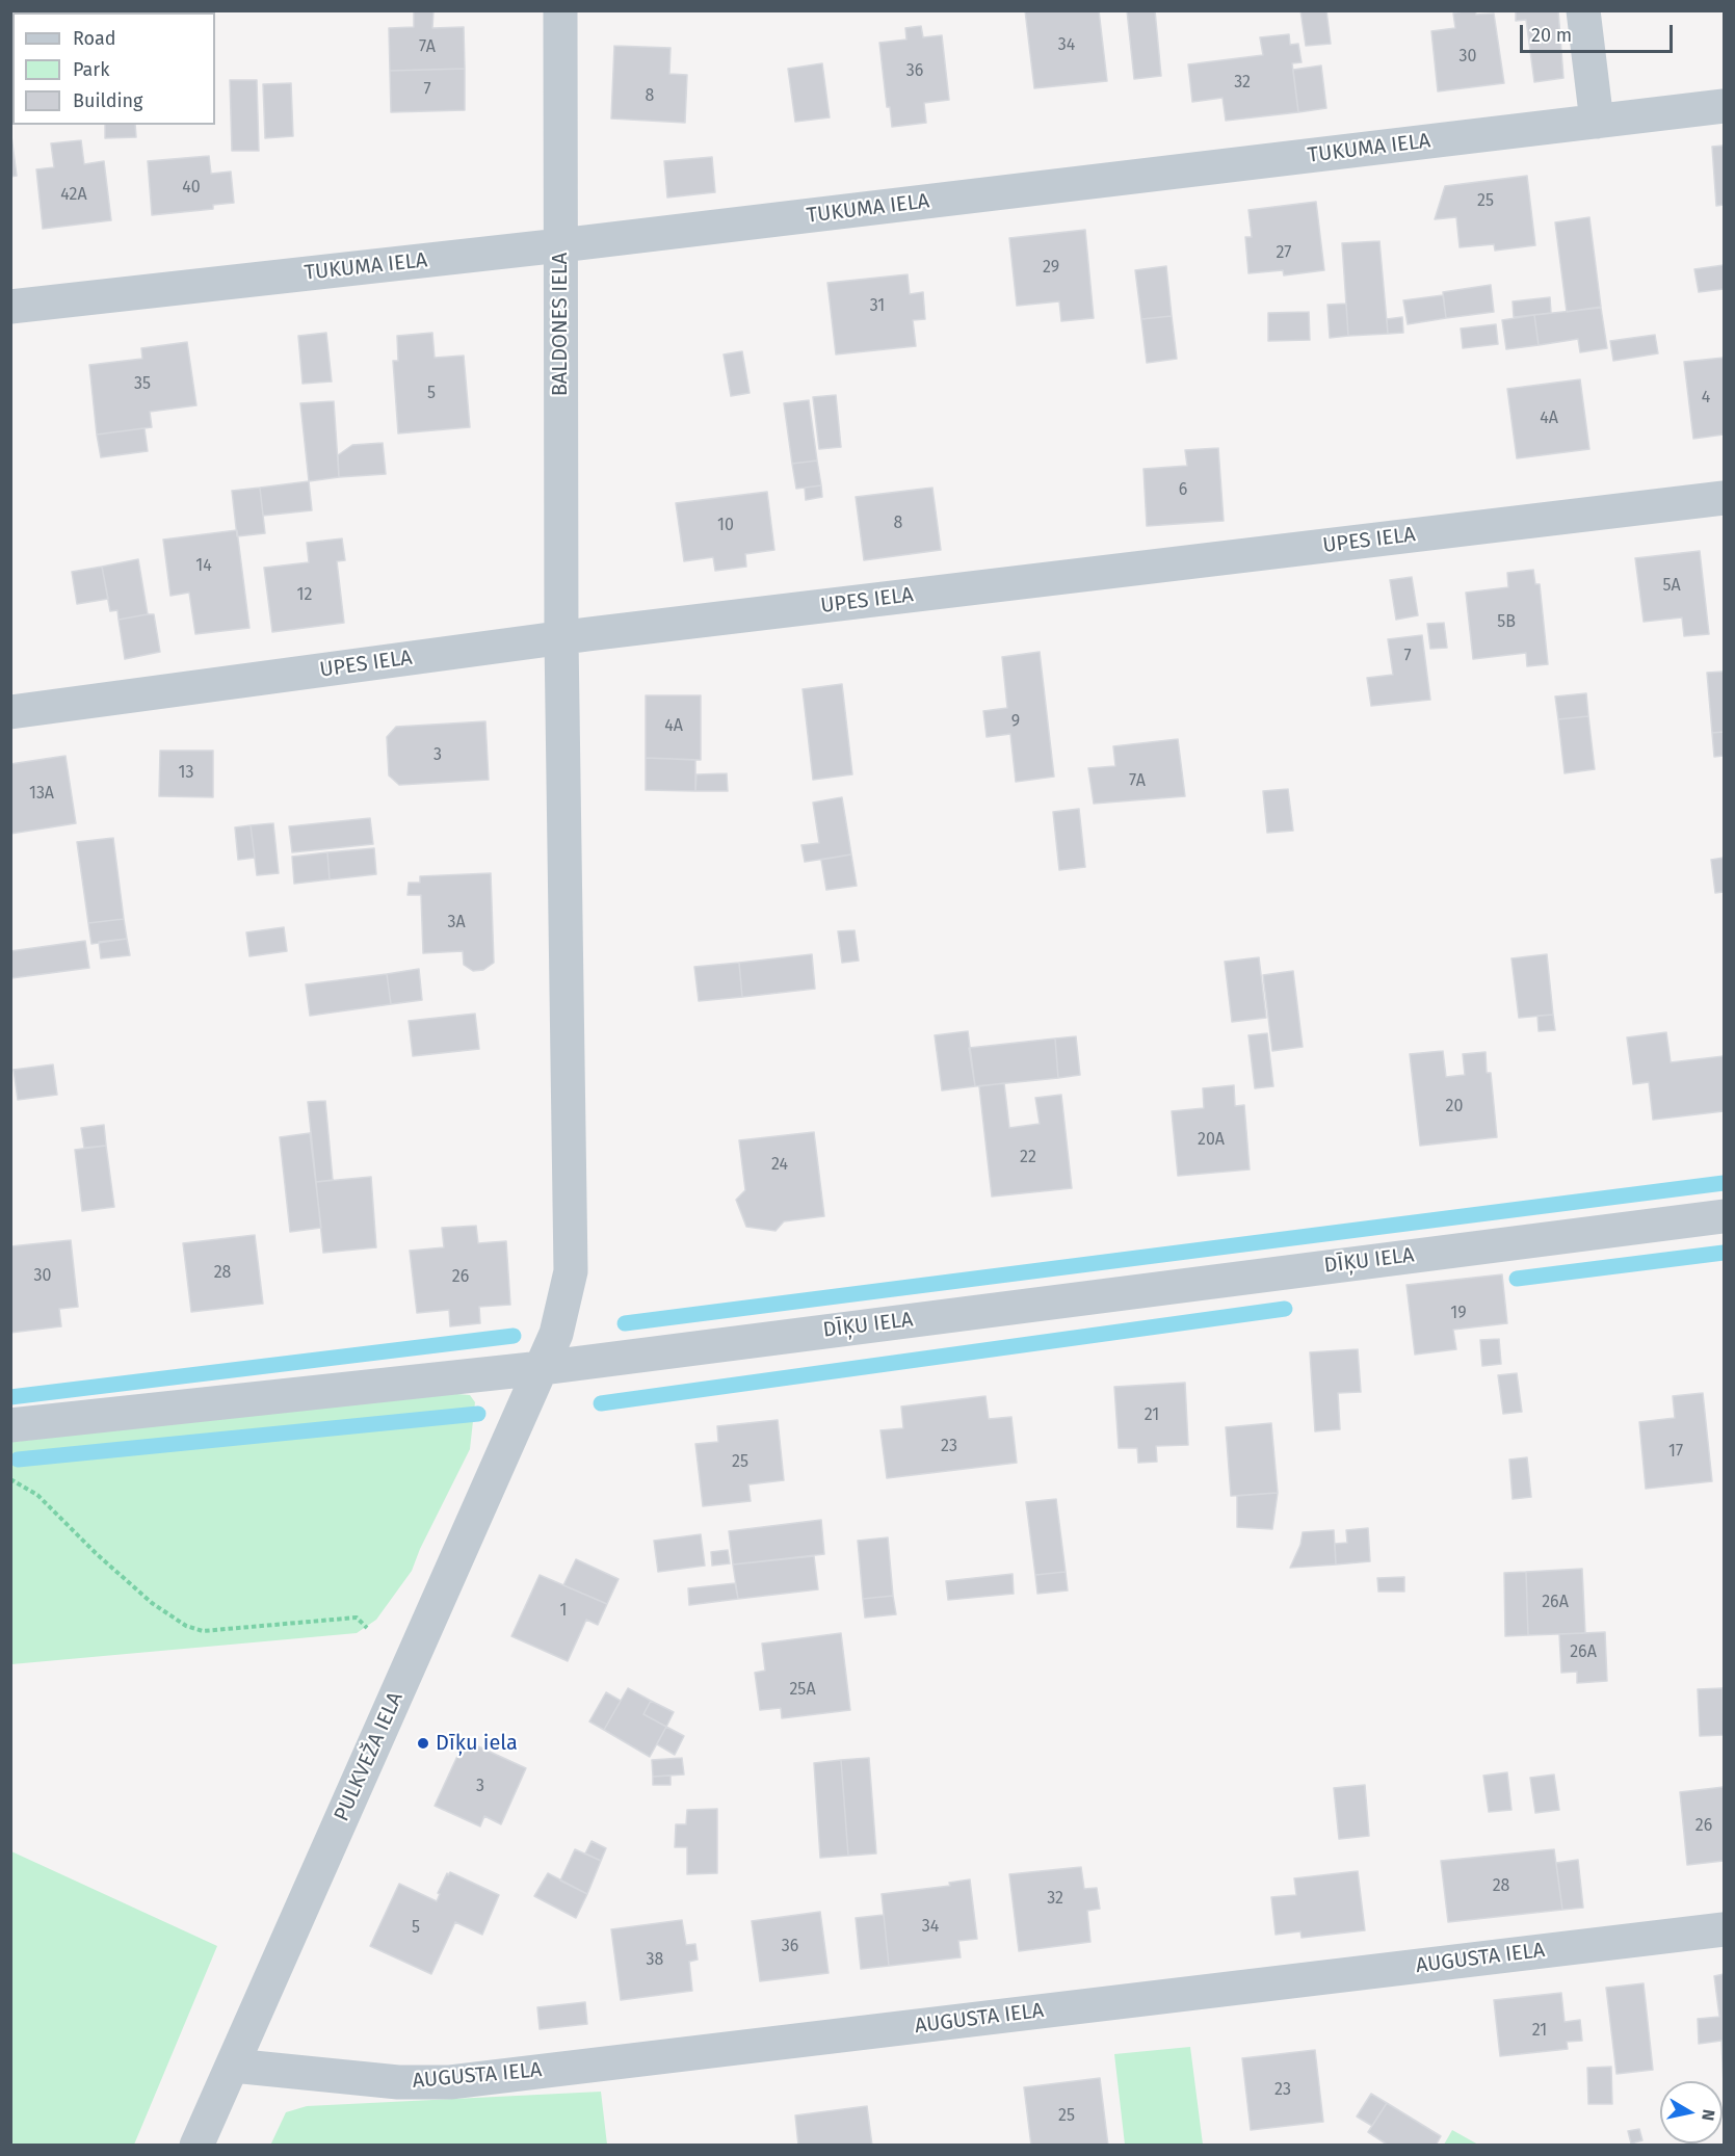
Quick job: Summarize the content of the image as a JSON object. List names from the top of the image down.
{
  "streets": {
    "street": [
      "TUKUMA IELA",
      "BALDONES IELA",
      "UPES IELA",
      "DĪĶU IELA",
      "PULKVEŽA IELA",
      "AUGUSTA IELA"
    ]
  },
  "crossings": [
    ["TUKUMA IELA", "BALDONES IELA"],
    ["BALDONES IELA", "UPES IELA"],
    ["BALDONES IELA", "DĪĶU IELA"],
    ["BALDONES IELA", "PULKVEŽA IELA"],
    ["DĪĶU IELA", "PULKVEŽA IELA"],
    ["PULKVEŽA IELA", "AUGUSTA IELA"]
  ],
  "places": ["Dīķu iela"],
  "house_numbers": [
    "34",
    "7A",
    "30",
    "36",
    "32",
    "7",
    "8",
    "40",
    "42A",
    "25",
    "27",
    "29",
    "31",
    "35",
    "5",
    "4",
    "4A",
    "6",
    "8",
    "10",
    "14",
    "5A",
    "12",
    "5B",
    "7",
    "9",
    "4A",
    "3",
    "13",
    "7A",
    "13A",
    "3A",
    "20",
    "20A",
    "22",
    "24",
    "28",
    "30",
    "26",
    "19",
    "21",
    "23",
    "17",
    "25",
    "26A",
    "1",
    "26A",
    "25A",
    "3",
    "26",
    "28",
    "32",
    "34",
    "5",
    "36",
    "38",
    "21",
    "23",
    "25"
  ],
  "legend": ["Road", "Park", "Building"],
  "scale_bar": "20 m",
  "north": "right"
}
